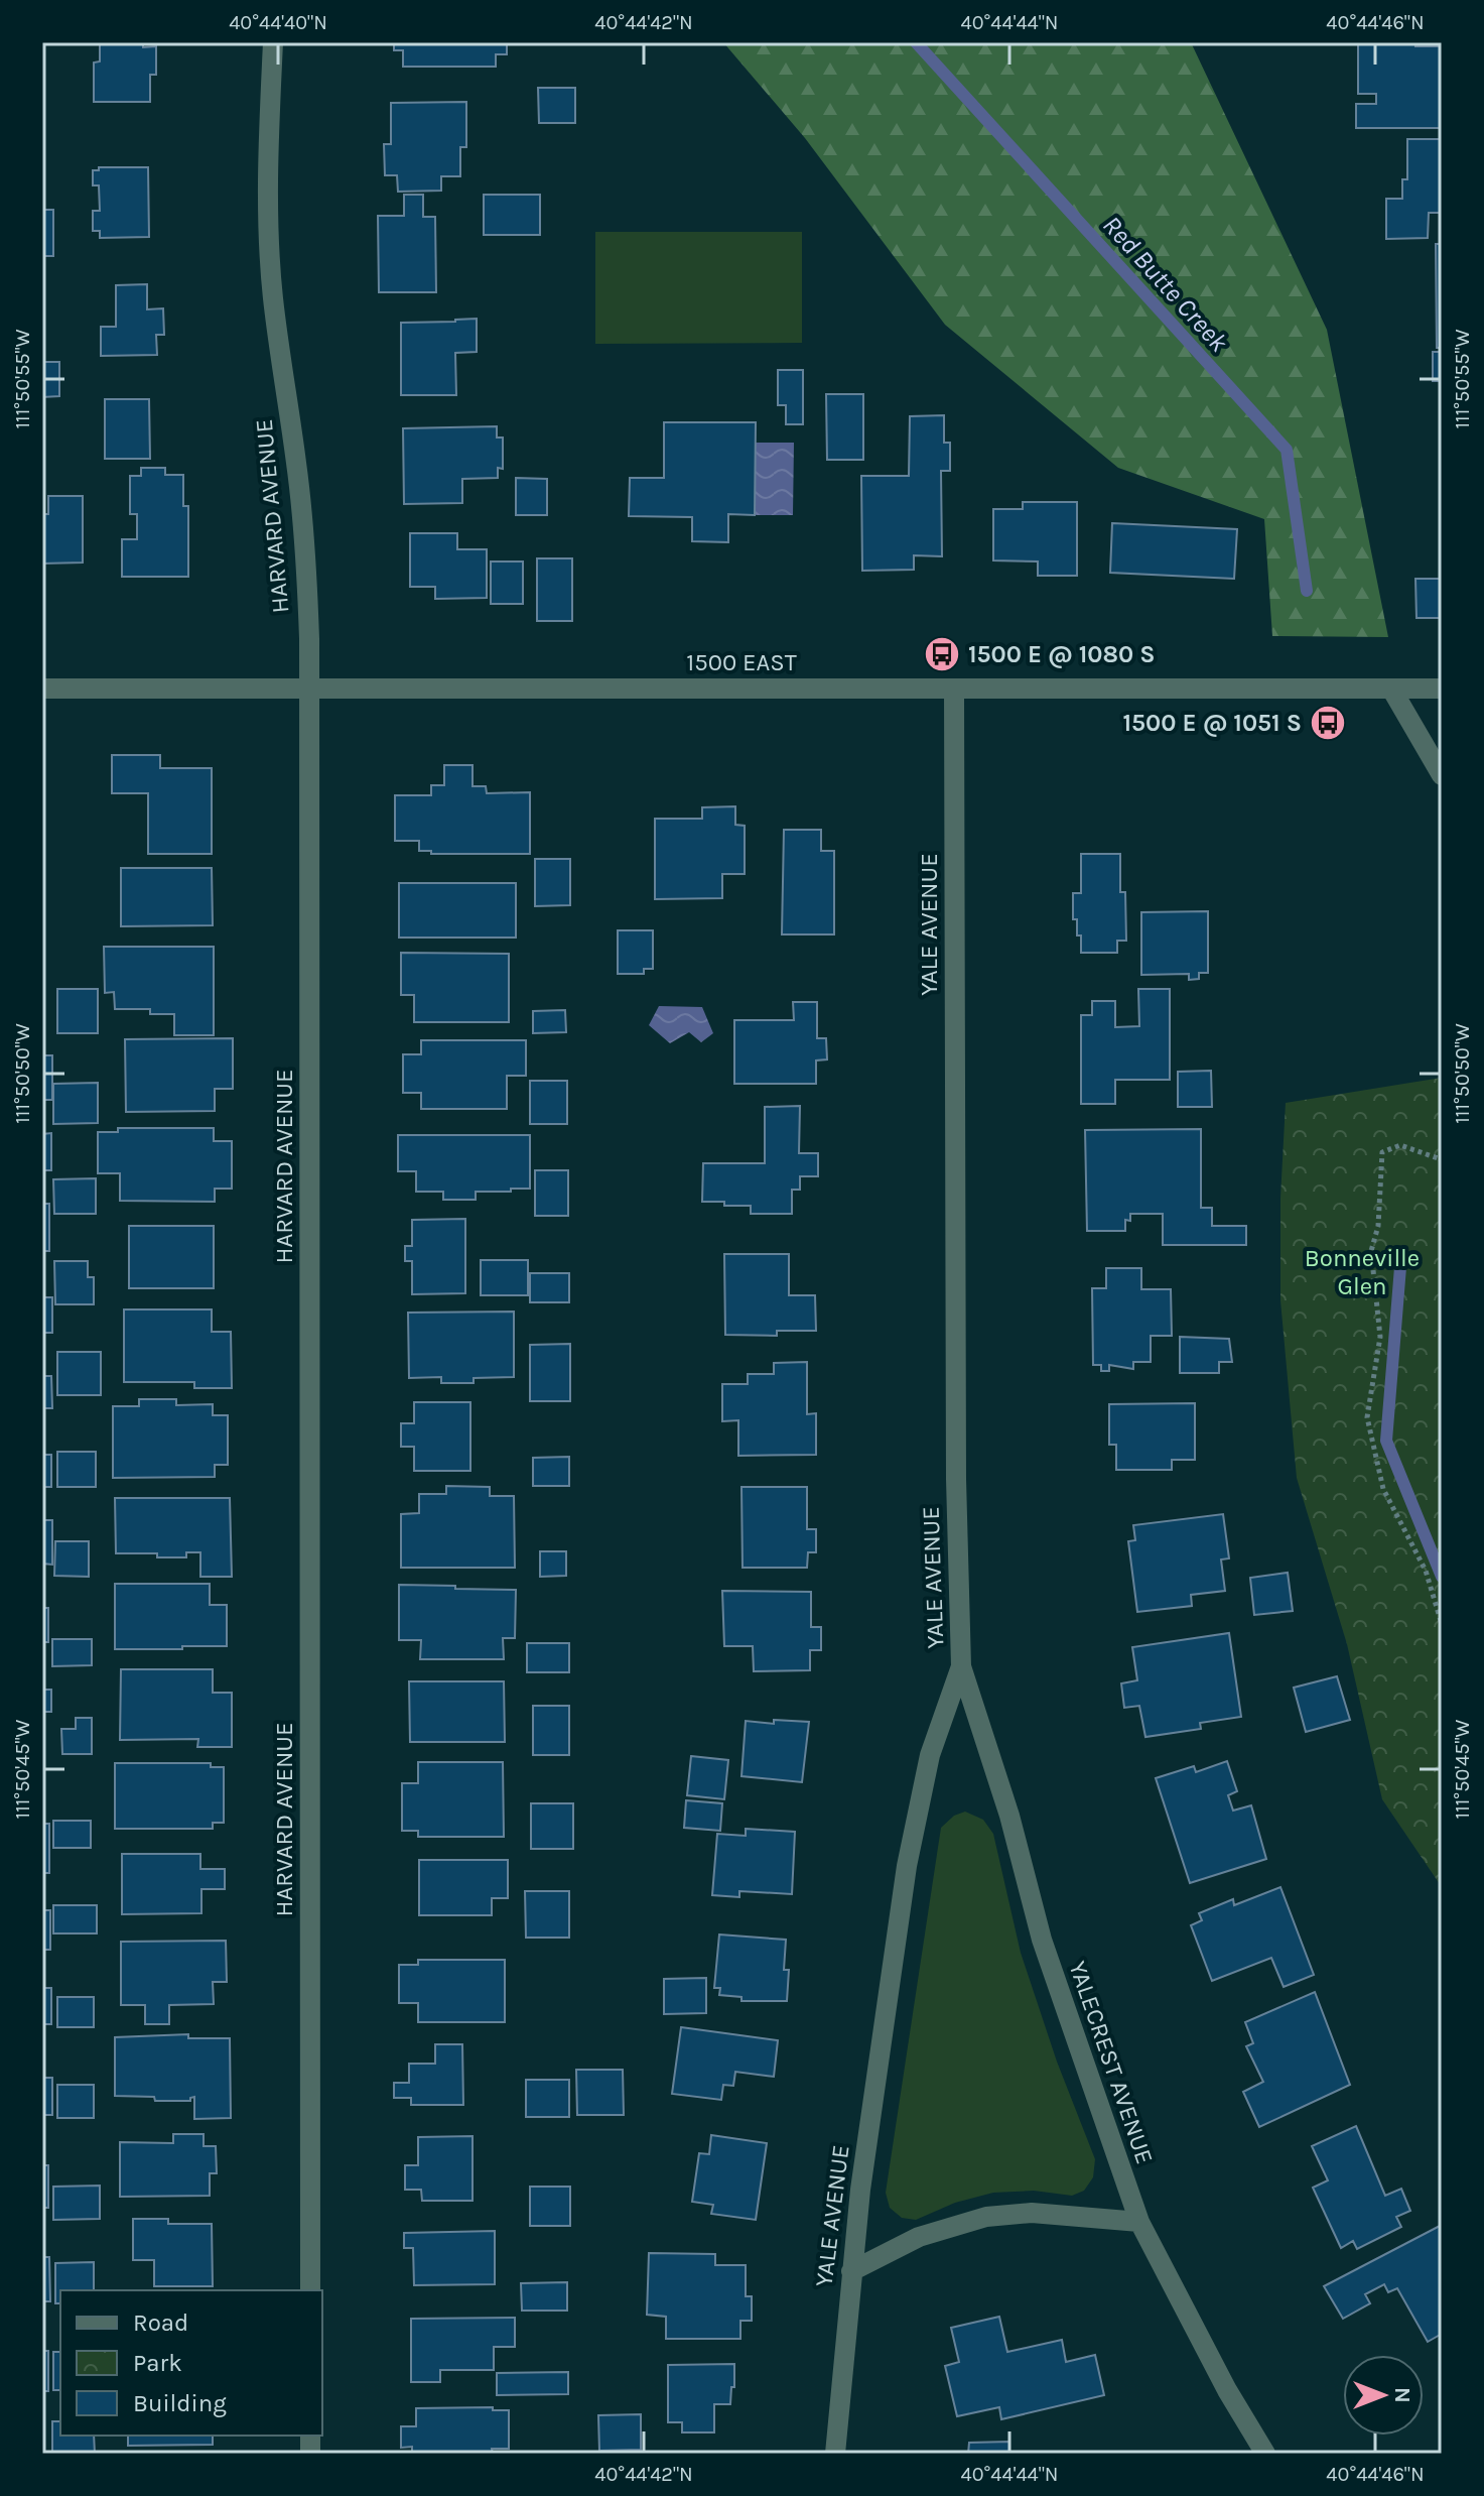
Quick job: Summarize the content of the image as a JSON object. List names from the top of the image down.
{
  "streets": {
    "street": [
      "HARVARD AVENUE",
      "1500 EAST",
      "YALE AVENUE",
      "YALECREST AVENUE"
    ]
  },
  "crossings": [
    ["HARVARD AVENUE", "1500 EAST"],
    ["1500 EAST", "YALE AVENUE"],
    ["YALE AVENUE", "YALECREST AVENUE"]
  ],
  "water": ["Red Butte Creek"],
  "parks": ["Bonneville Glen"],
  "places": {
    "bus stop": ["1500 E @ 1080 S", "1500 E @ 1051 S"]
  },
  "legend": ["Road", "Park", "Building"],
  "north": "right",
  "coordinates": [
    "40°44'40\"N",
    "40°44'42\"N",
    "40°44'44\"N",
    "40°44'46\"N",
    "111°50'55\"W",
    "111°50'50\"W",
    "111°50'45\"W"
  ]
}
